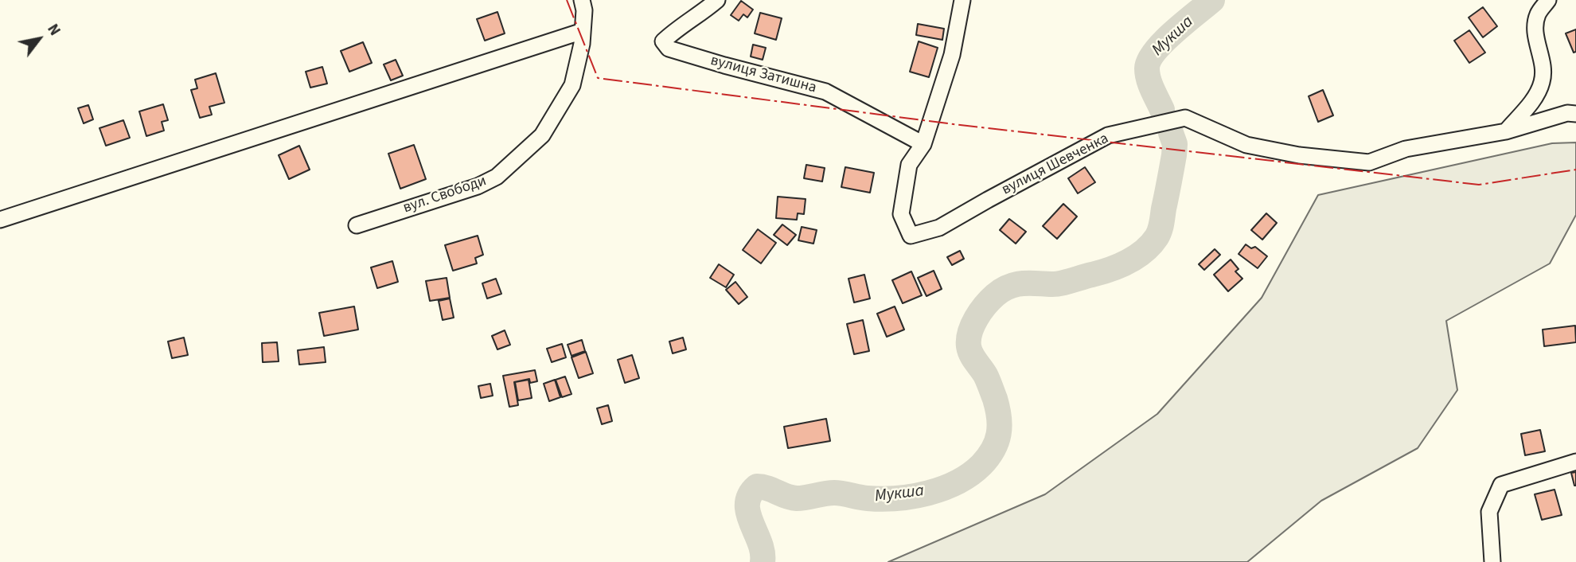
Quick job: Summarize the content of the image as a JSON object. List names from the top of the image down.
{
  "streets": {
    "street": ["вулиця Затишна", "вулиця Шевченка", "вул. Свободи"]
  },
  "crossings": [
    ["вулиця Затишна", "вулиця Шевченка"]
  ],
  "water": ["Мукша"],
  "north": "top right"
}
